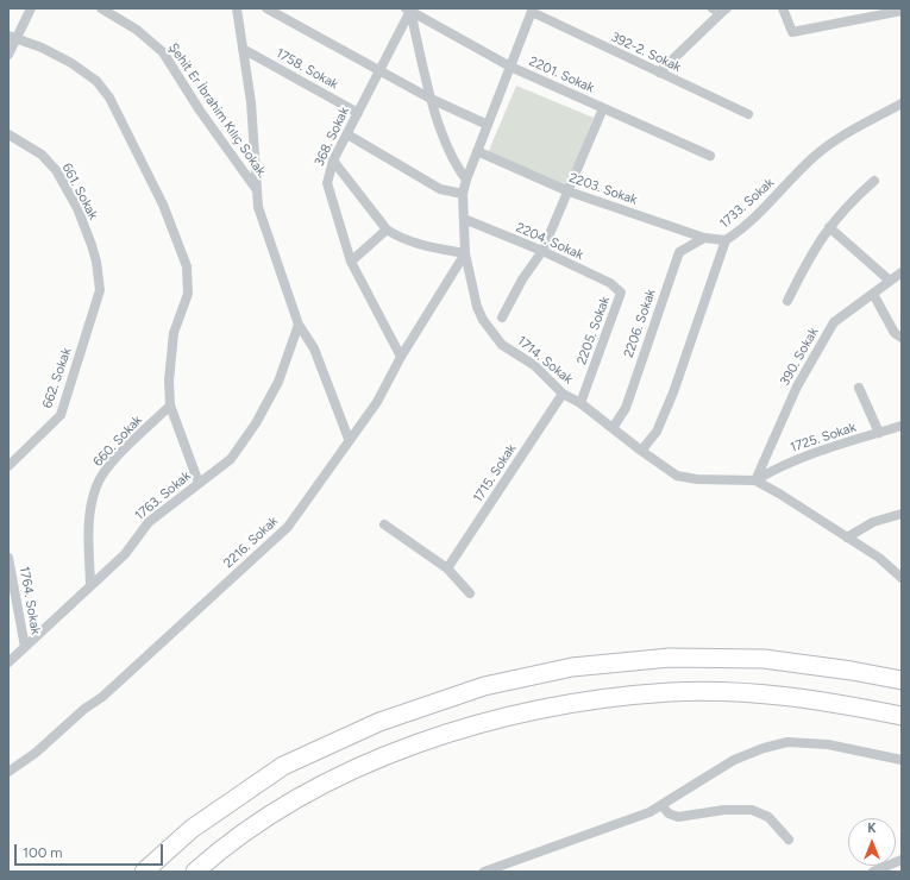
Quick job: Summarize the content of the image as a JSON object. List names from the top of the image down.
{
  "streets": {
    "street": [
      "392-2. Sokak",
      "1758. Sokak",
      "2201. Sokak",
      "Şehit Er İbrahim Kılıç Sokak.",
      "368. Sokak",
      "2203. Sokak",
      "661. Sokak",
      "1733. Sokak",
      "2204. Sokak",
      "2206. Sokak",
      "2205. Sokak",
      "390. Sokak",
      "1714. Sokak",
      "662. Sokak",
      "1725. Sokak",
      "660. Sokak",
      "1715. Sokak",
      "1763. Sokak",
      "2216. Sokak",
      "1764. Sokak"
    ]
  },
  "crossings": [
    ["392-2. Sokak", "1714. Sokak"],
    ["1758. Sokak", "368. Sokak"],
    ["2201. Sokak", "368. Sokak"],
    ["2201. Sokak", "1714. Sokak"],
    ["Şehit Er İbrahim Kılıç Sokak.", "1763. Sokak"],
    ["Şehit Er İbrahim Kılıç Sokak.", "2216. Sokak"],
    ["368. Sokak", "2216. Sokak"],
    ["2203. Sokak", "1733. Sokak"],
    ["2203. Sokak", "2206. Sokak"],
    ["2203. Sokak", "1714. Sokak"],
    ["661. Sokak", "662. Sokak"],
    ["1733. Sokak", "1714. Sokak"],
    ["2204. Sokak", "2205. Sokak"],
    ["2204. Sokak", "1714. Sokak"],
    ["2206. Sokak", "1714. Sokak"],
    ["2205. Sokak", "1714. Sokak"],
    ["390. Sokak", "1714. Sokak"],
    ["390. Sokak", "1725. Sokak"],
    ["1714. Sokak", "1725. Sokak"],
    ["1714. Sokak", "1715. Sokak"],
    ["1714. Sokak", "2216. Sokak"],
    ["660. Sokak", "1763. Sokak"],
    ["1763. Sokak", "1764. Sokak"]
  ],
  "scale_bar": "100 m",
  "north": "top"
}
